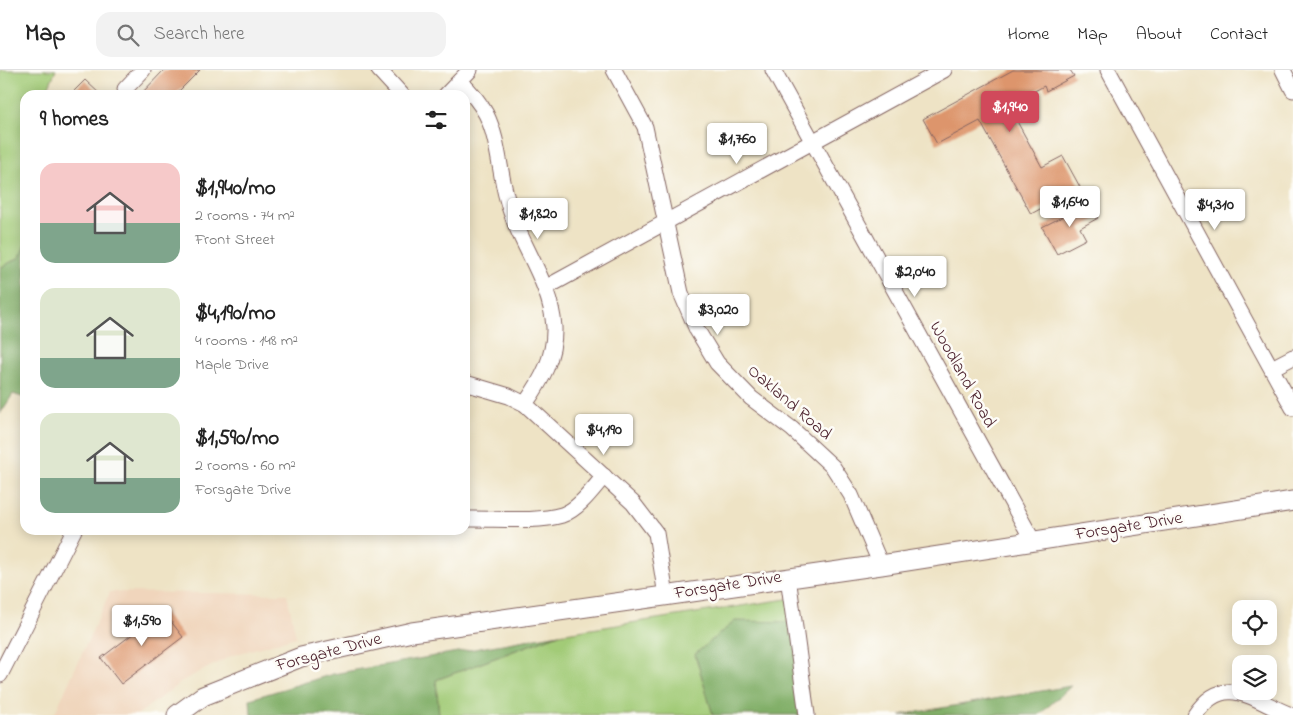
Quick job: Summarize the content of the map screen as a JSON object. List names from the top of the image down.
{
  "streets": {
    "main road": ["Forsgate Drive"],
    "street": ["Woodland Road", "Oakland Road"]
  },
  "crossings": [
    ["Woodland Road", "Forsgate Drive"],
    ["Oakland Road", "Forsgate Drive"]
  ],
  "page": {
    "header": "Map",
    "search": "Search here",
    "nav": [
      "Home",
      "Map",
      "About",
      "Contact"
    ],
    "heading": "9 homes",
    "price": [
      "$1,940",
      "$1,760",
      "$1,640",
      "$4,310",
      "$1,820",
      "$2,040",
      "$3,020",
      "$4,190",
      "$1,590"
    ],
    "list": [
      {
        "name": "$1,940/mo",
        "note": "2 rooms · 74 m² · Front Street"
      },
      {
        "name": "$4,190/mo",
        "note": "4 rooms · 148 m² · Maple Drive"
      },
      {
        "name": "$1,590/mo",
        "note": "2 rooms · 60 m² · Forsgate Drive"
      }
    ]
  }
}
